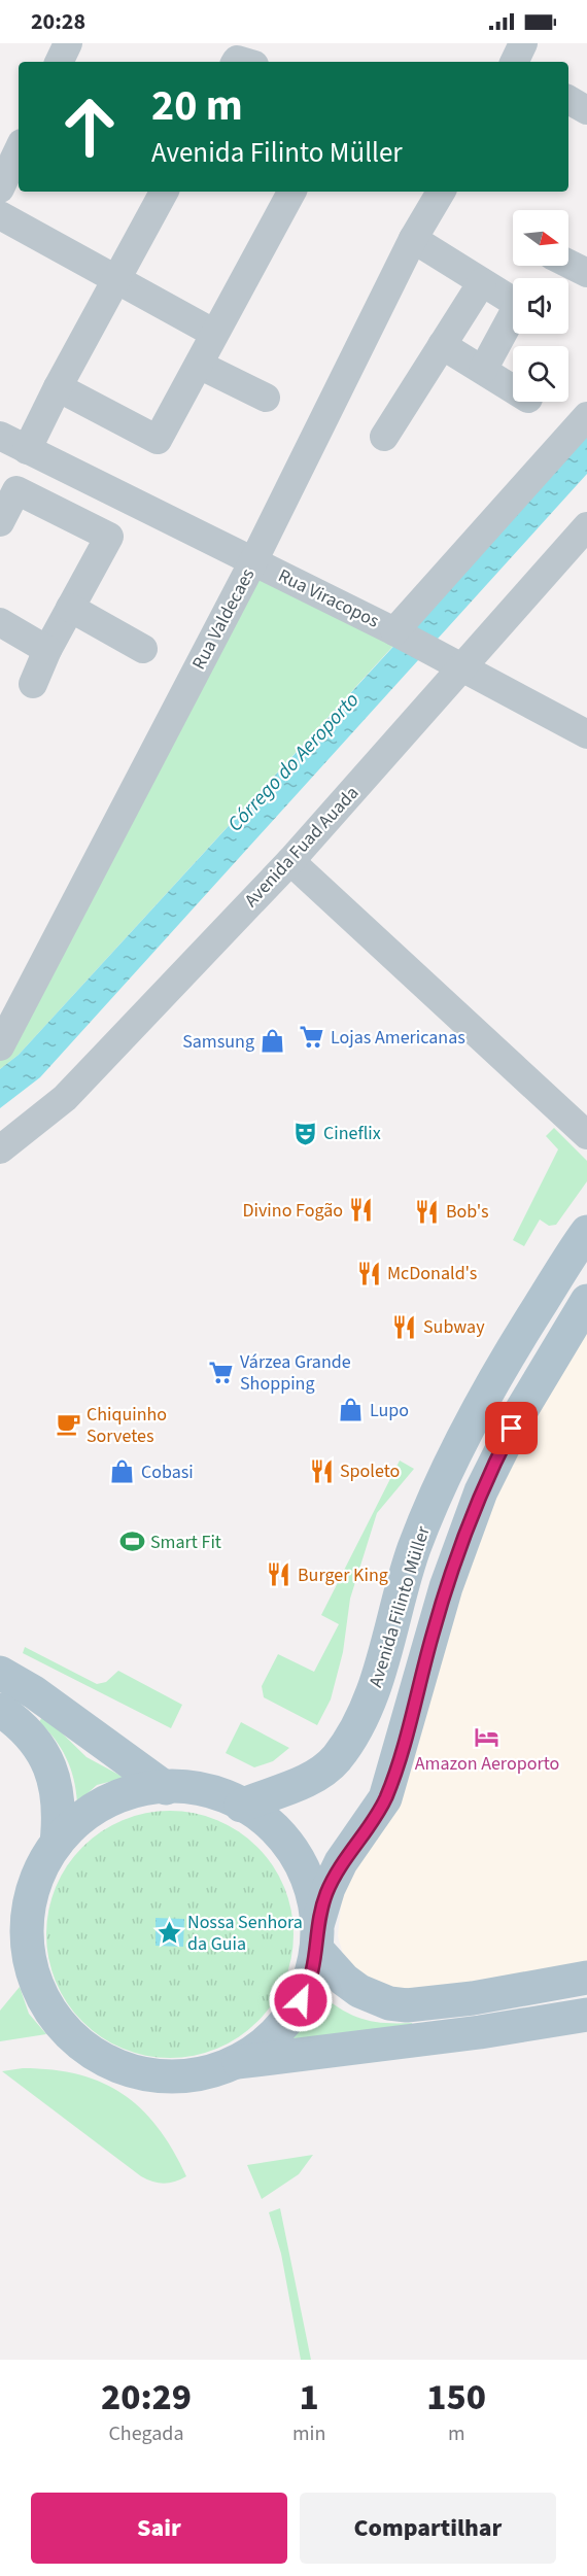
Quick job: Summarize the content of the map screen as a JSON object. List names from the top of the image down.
{
  "streets": {
    "main road": ["Avenida Filinto Müller"],
    "street": ["Rua Viracopos", "Rua Valdecaes", "Avenida Fuad Auada"]
  },
  "crossings": [
    ["Rua Viracopos", "Rua Valdecaes"],
    ["Rua Viracopos", "Avenida Fuad Auada"]
  ],
  "water": ["Córrego do Aeroporto"],
  "places": {
    "supermarket": ["Lojas Americanas", "Várzea Grande Shopping"],
    "shop": ["Samsung", "Lupo", "Cobasi"],
    "theatre": ["Cineflix"],
    "restaurant": [
      "Divino Fogão",
      "Bob's",
      "McDonald's",
      "Subway",
      "Spoleto",
      "Burger King"
    ],
    "cafe": ["Chiquinho Sorvetes"],
    "sports": ["Smart Fit"],
    "hotel": ["Amazon Aeroporto"],
    "place": ["Nossa Senhora da Guia"]
  },
  "north": "right",
  "page": {
    "status": "20:28",
    "turn": ["20 m", "Avenida Filinto Müller"],
    "eta": [
      "20:29",
      "Chegada",
      "1",
      "min",
      "150",
      "m"
    ],
    "buttons": ["Sair", "Compartilhar"]
  }
}
